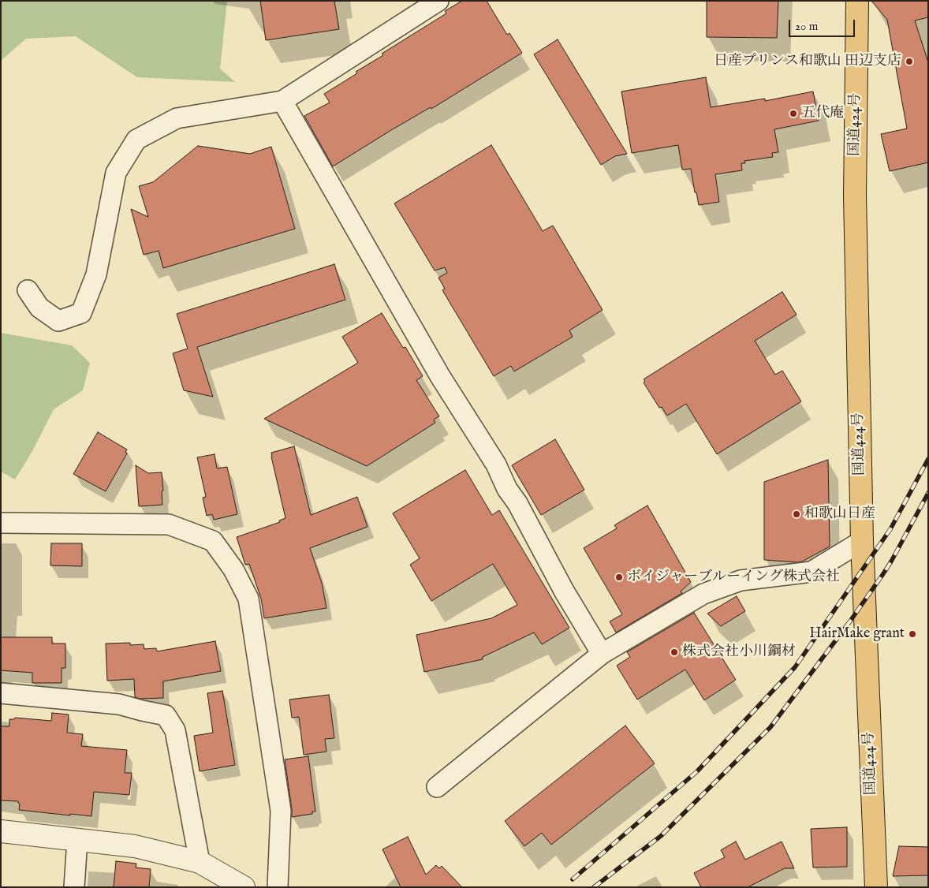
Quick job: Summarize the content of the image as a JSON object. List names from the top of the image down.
{
  "streets": {
    "highway": ["国道424号"]
  },
  "places": [
    "日産プリンス和歌山 田辺支店",
    "五代庵",
    "和歌山日産",
    "ボイジャーブルーイング株式会社",
    "HairMake grant",
    "株式会社小川鋼材"
  ],
  "scale_bar": "20 m"
}
